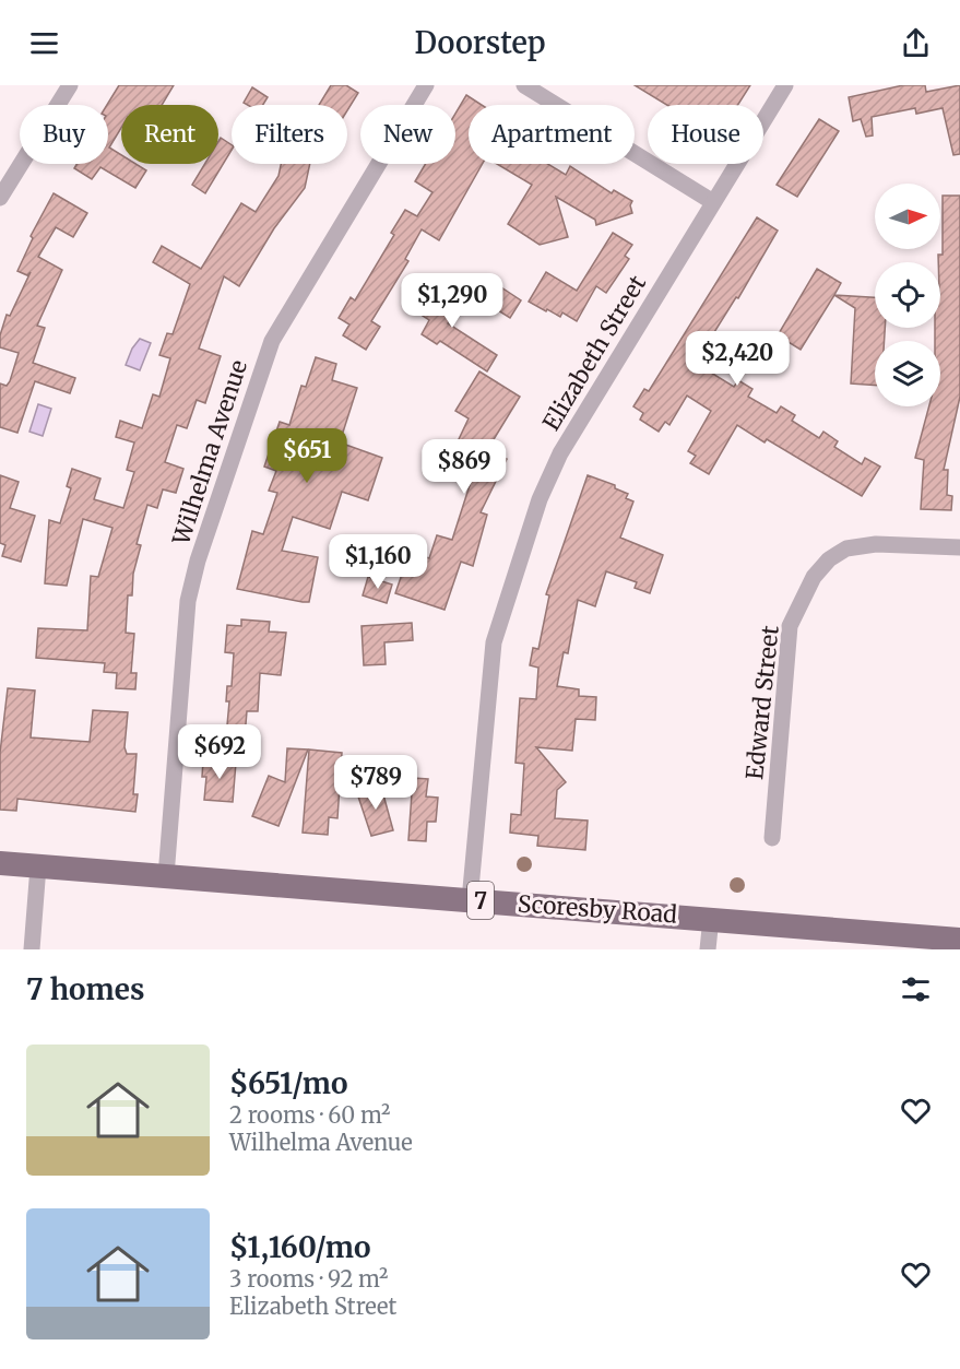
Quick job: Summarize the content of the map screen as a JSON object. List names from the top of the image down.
{
  "streets": {
    "main road": ["7", "Scoresby Road"],
    "street": ["Elizabeth Street", "Wilhelma Avenue", "Edward Street"]
  },
  "crossings": [
    ["Elizabeth Street", "Scoresby Road"],
    ["Wilhelma Avenue", "Scoresby Road"]
  ],
  "north": "right",
  "page": {
    "header": "Doorstep",
    "chip": [
      "Buy",
      "Rent",
      "Filters",
      "New",
      "Apartment",
      "House"
    ],
    "price": [
      "$1,290",
      "$2,420",
      "$651",
      "$869",
      "$1,160",
      "$692",
      "$789"
    ],
    "heading": "7 homes",
    "list": [
      {
        "name": "$651/mo",
        "note": "2 rooms · 60 m² · Wilhelma Avenue"
      },
      {
        "name": "$1,160/mo",
        "note": "3 rooms · 92 m² · Elizabeth Street"
      }
    ]
  }
}
